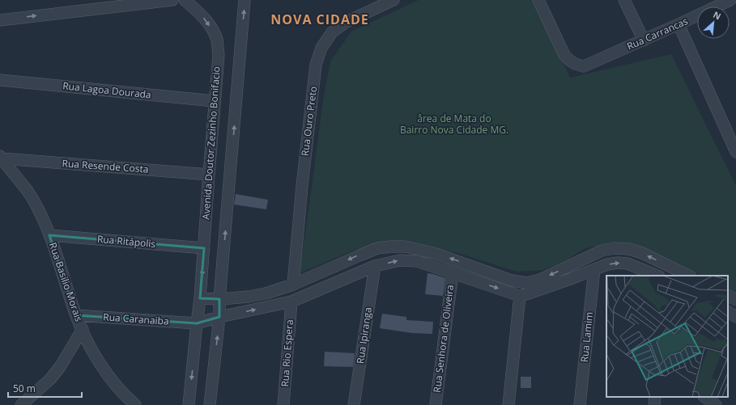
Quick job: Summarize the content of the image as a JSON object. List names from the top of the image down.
{
  "streets": {
    "street": [
      "Rua Carrancas",
      "Rua Lagoa Dourada",
      "Rua Ouro Preto",
      "Avenida Doutor Zezinho Bonifacio",
      "Rua Resende Costa",
      "Rua Ritápolis",
      "Rua Basilio Morais",
      "Rua Caranaiba",
      "Rua Ipiranga",
      "Rua Lamim",
      "Rua Senhora de Oliveira",
      "Rua Rio Espera"
    ]
  },
  "crossings": [
    ["Rua Lagoa Dourada", "Avenida Doutor Zezinho Bonifacio"],
    ["Avenida Doutor Zezinho Bonifacio", "Rua Resende Costa"],
    ["Avenida Doutor Zezinho Bonifacio", "Rua Ritápolis"],
    ["Avenida Doutor Zezinho Bonifacio", "Rua Caranaiba"],
    ["Rua Resende Costa", "Rua Basilio Morais"],
    ["Rua Ritápolis", "Rua Basilio Morais"],
    ["Rua Basilio Morais", "Rua Caranaiba"]
  ],
  "districts": ["NOVA CIDADE"],
  "parks": ["ârea de Mata do Bairro Nova Cidade MG."],
  "scale_bar": "50 m",
  "north": "top right"
}
